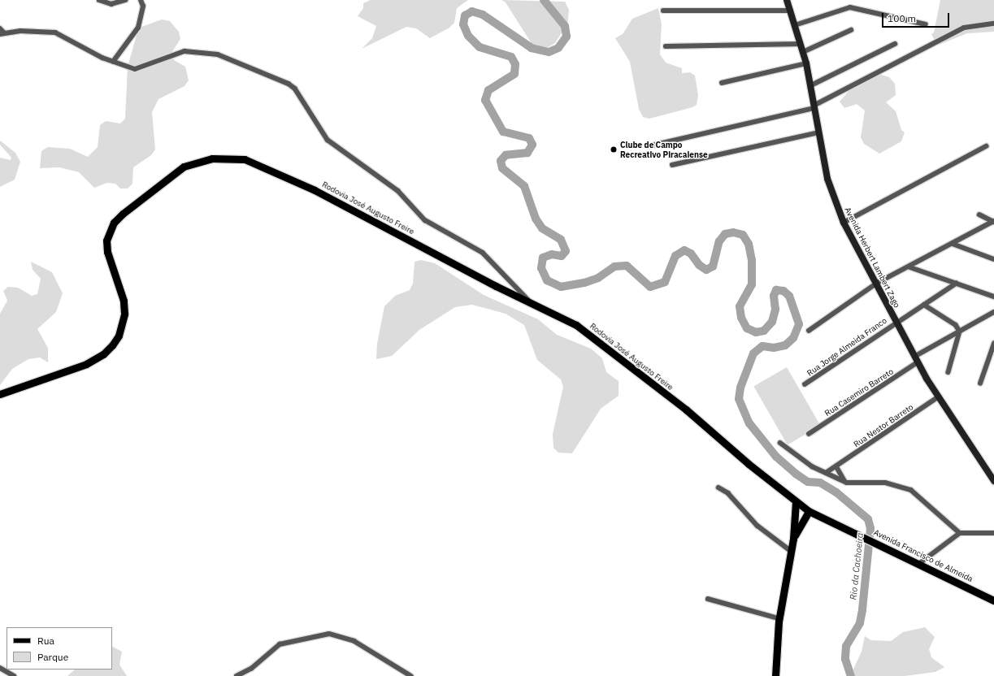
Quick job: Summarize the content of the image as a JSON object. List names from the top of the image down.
{
  "streets": {
    "main road": ["Rodovia José Augusto Freire", "Avenida Francisco de Almeida"],
    "street": [
      "Avenida Herbert Lambert Zago",
      "Rua Jorge Almeida Franco",
      "Rua Casemiro Barreto",
      "Rua Nestor Barreto"
    ]
  },
  "crossings": [
    ["Rodovia José Augusto Freire", "Avenida Francisco de Almeida"],
    ["Avenida Herbert Lambert Zago", "Rua Jorge Almeida Franco"],
    ["Avenida Herbert Lambert Zago", "Rua Casemiro Barreto"],
    ["Avenida Herbert Lambert Zago", "Rua Nestor Barreto"]
  ],
  "water": ["Rio da Cachoeira"],
  "places": ["Clube de Campo Recreativo Piracaiense"],
  "legend": ["Rua", "Parque"],
  "scale_bar": "100 m"
}
